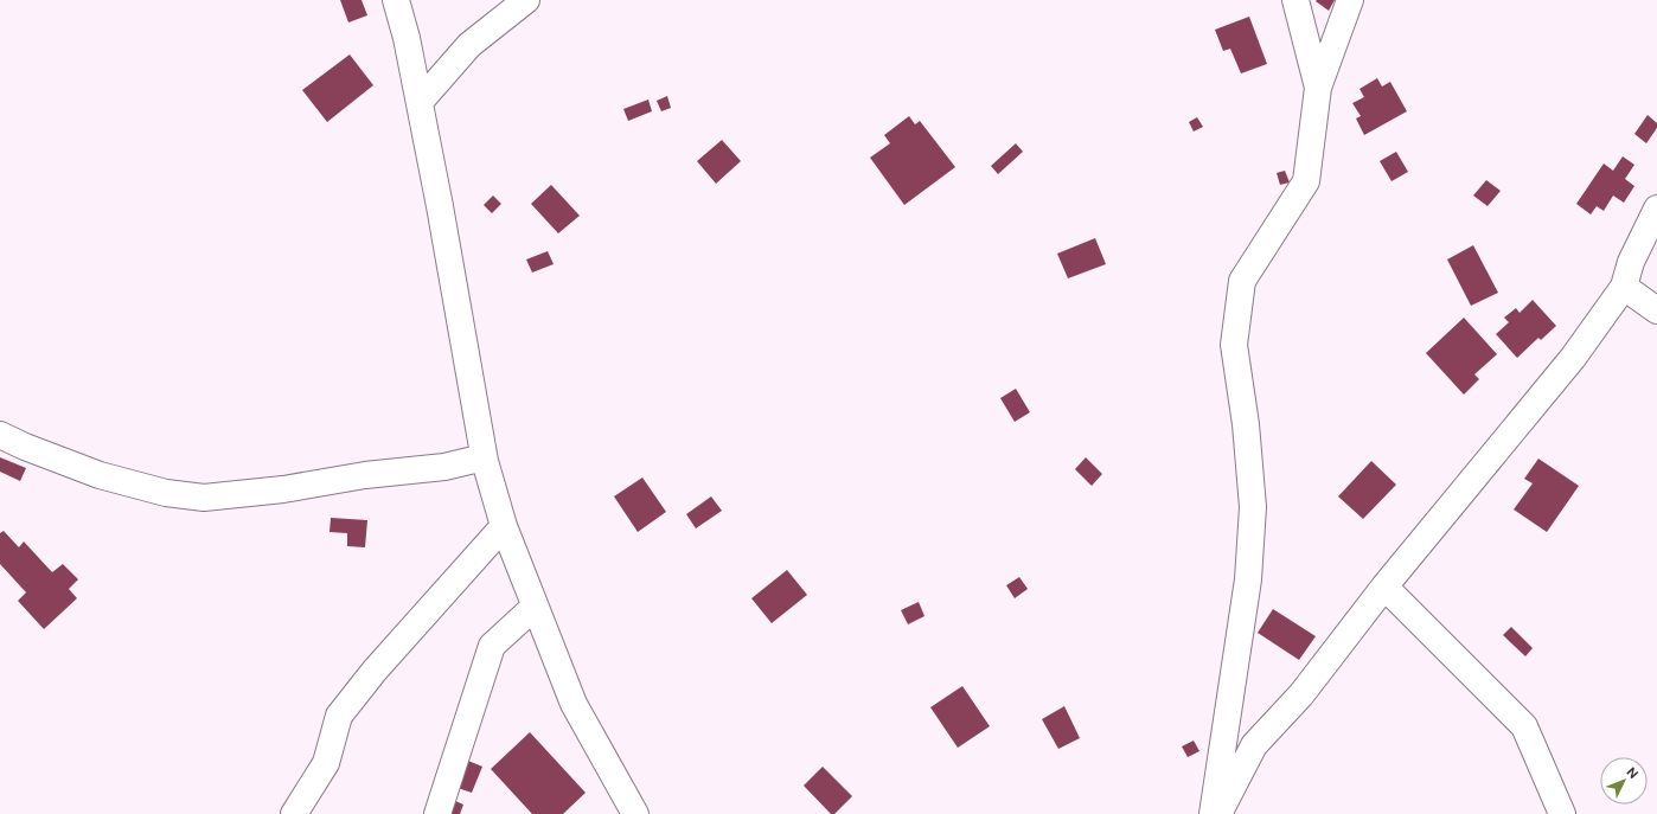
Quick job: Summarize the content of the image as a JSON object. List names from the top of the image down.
{
  "north": "top right"
}
